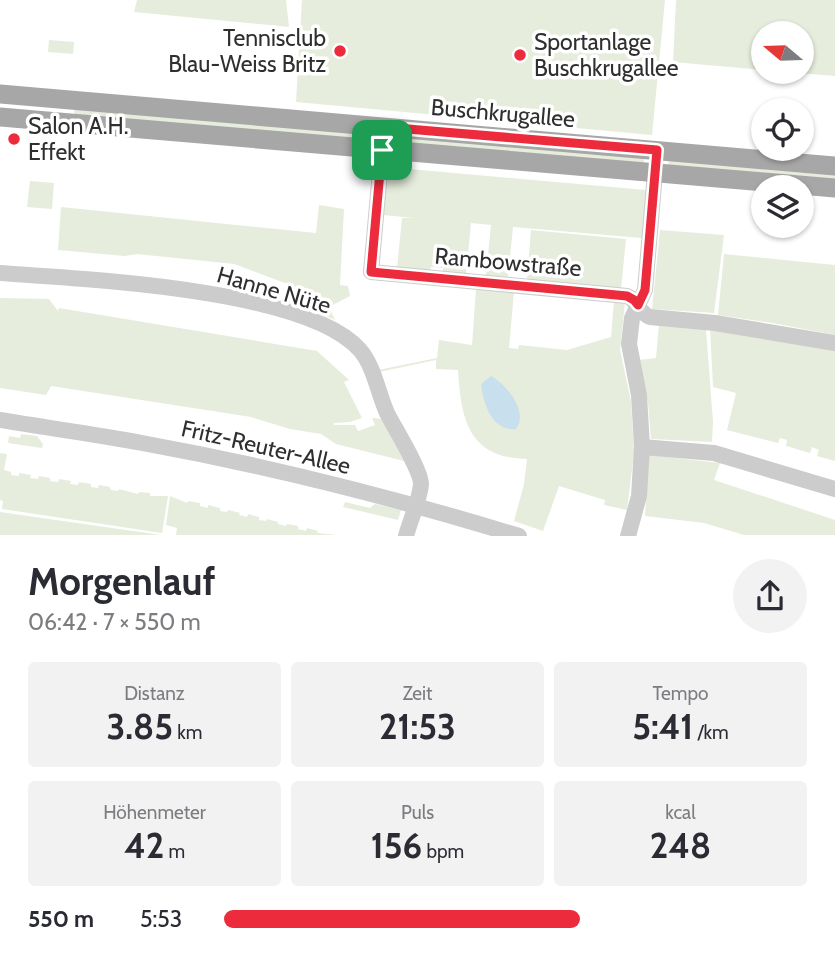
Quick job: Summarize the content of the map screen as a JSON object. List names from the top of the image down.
{
  "streets": {
    "main road": ["Buschkrugallee"],
    "street": ["Rambowstraße", "Hanne Nüte", "Fritz-Reuter-Allee"]
  },
  "crossings": [
    ["Buschkrugallee", "Rambowstraße"],
    ["Hanne Nüte", "Fritz-Reuter-Allee"]
  ],
  "places": ["Tennisclub Blau-Weiss Britz", "Sportanlage Buschkrugallee", "Salon A.H. Effekt"],
  "north": "left",
  "page": {
    "heading": ["Morgenlauf", "06:42 · 7 × 550 m"],
    "stats": [
      ["Distanz", "3.85 km"],
      ["Zeit", "21:53"],
      ["Tempo", "5:41 /km"],
      ["Höhenmeter", "42 m"],
      ["Puls", "156 bpm"],
      ["kcal", "248"]
    ],
    "list": [
      {
        "name": "550 m",
        "note": "5:53"
      }
    ]
  }
}
